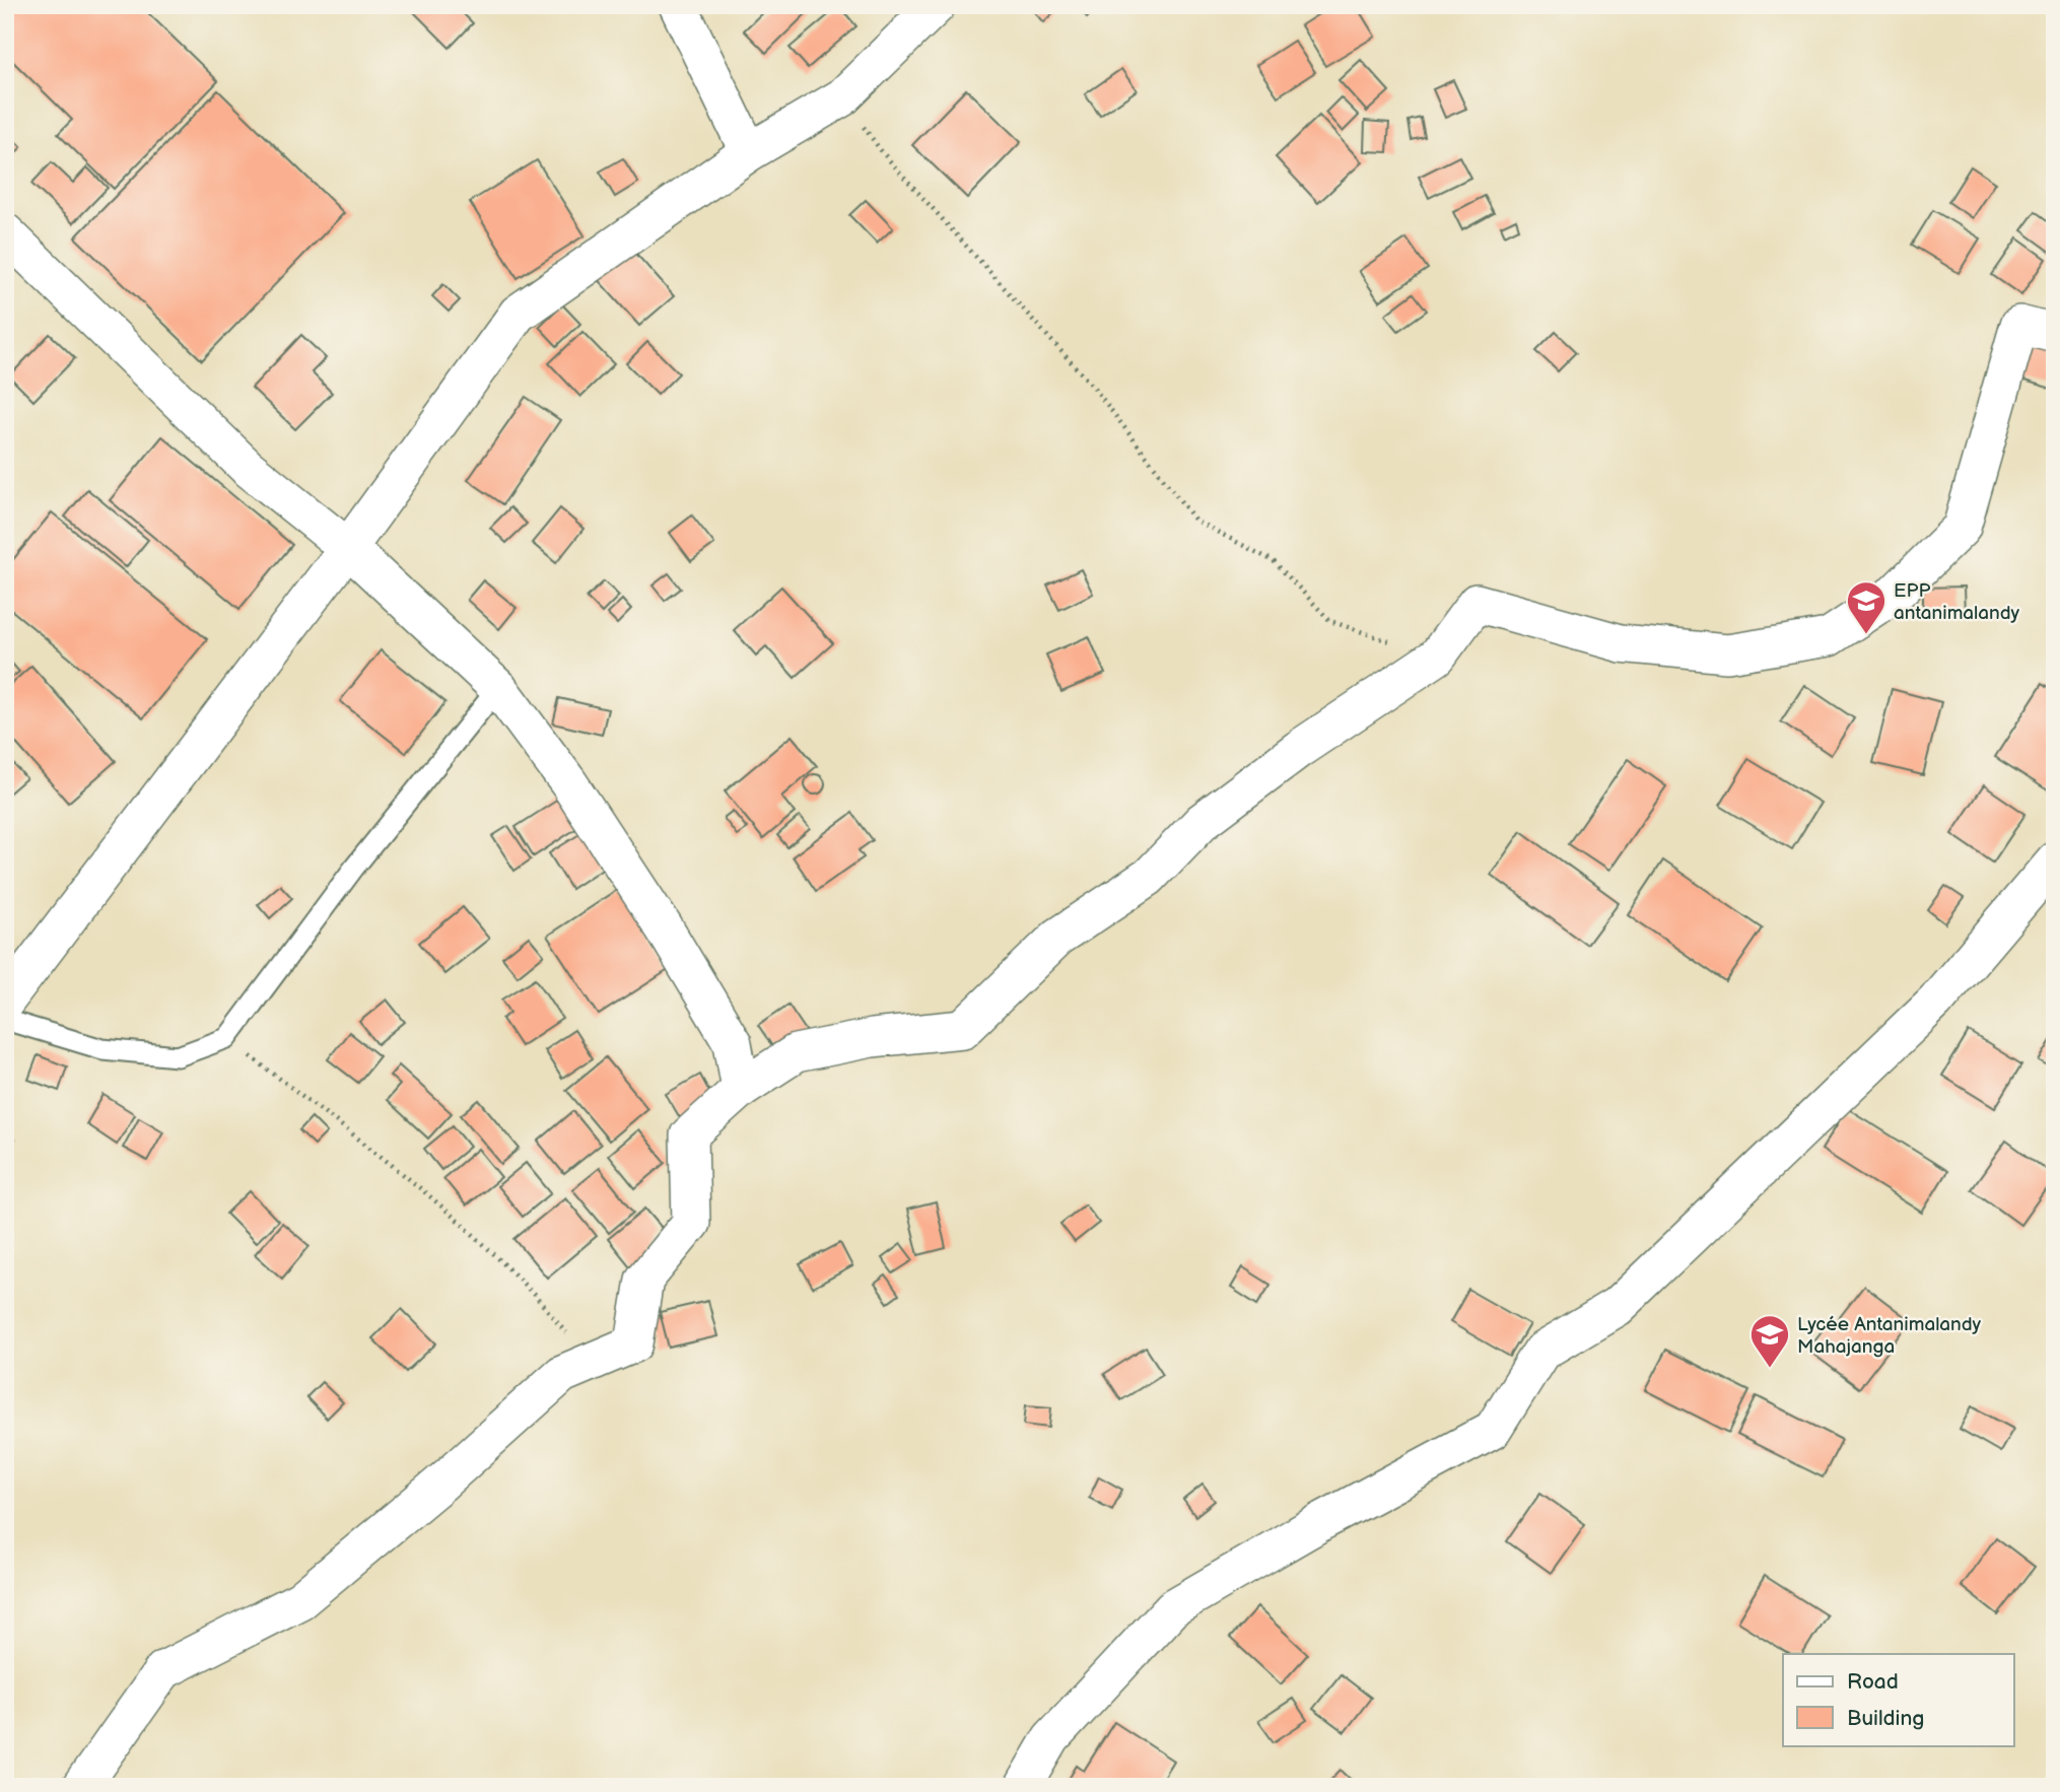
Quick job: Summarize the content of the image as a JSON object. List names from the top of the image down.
{
  "places": {
    "school or university": ["EPP antanimalandy", "Lycée Antanimalandy Mahajanga"]
  },
  "legend": ["Road", "Building"]
}
